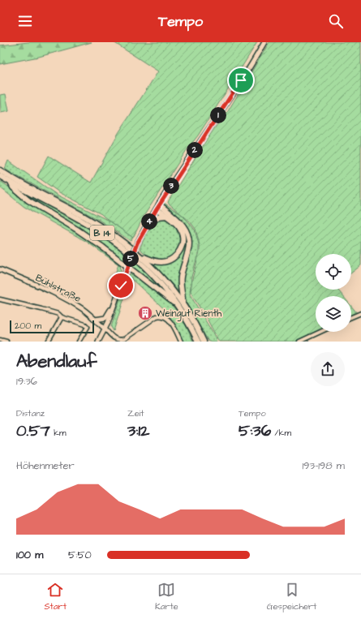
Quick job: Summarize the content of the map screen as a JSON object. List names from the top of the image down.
{
  "streets": {
    "highway": ["B 14"],
    "main road": ["Bühlstraße"]
  },
  "places": {
    "building": ["Weingut Rienth"]
  },
  "scale_bar": "200 m",
  "page": {
    "header": "Tempo",
    "pins": [
      "1",
      "2",
      "3",
      "4",
      "5"
    ],
    "scale": "200 m",
    "heading": ["Abendlauf", "19:36"],
    "stats": [
      ["Distanz", "0.57 km"],
      ["Zeit", "3:12"],
      ["Tempo", "5:36 /km"]
    ],
    "chart": ["Höhenmeter", "193–198 m"],
    "list": [
      {
        "name": "100 m",
        "note": "5:50"
      }
    ],
    "tabs": ["Start", "Karte", "Gespeichert"]
  }
}
